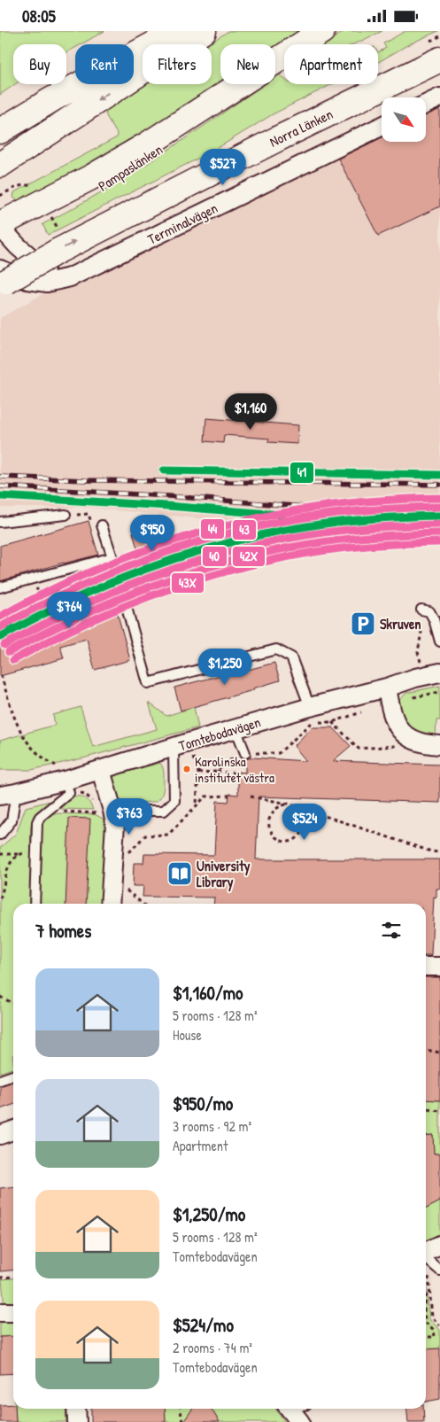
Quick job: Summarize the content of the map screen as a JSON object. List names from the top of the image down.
{
  "streets": {
    "main road": ["Norra Länken", "Pampaslänken"],
    "street": ["Terminalvägen", "Tomtebodavägen"]
  },
  "places": {
    "parking": ["Skruven"],
    "other": ["Karolinska institutet västra"],
    "library": ["University Library"]
  },
  "lines": [
    "transit line 41",
    "transit line 44",
    "transit line 43",
    "transit line 40",
    "transit line 42X",
    "transit line 43X"
  ],
  "north": "bottom right",
  "page": {
    "status": "08:05",
    "chip": [
      "Buy",
      "Rent",
      "Filters",
      "New",
      "Apartment"
    ],
    "price": [
      "$527",
      "$1,160",
      "$950",
      "$764",
      "$1,250",
      "$763",
      "$524"
    ],
    "heading": "7 homes",
    "list": [
      {
        "name": "$1,160/mo",
        "note": "5 rooms · 128 m² · House"
      },
      {
        "name": "$950/mo",
        "note": "3 rooms · 92 m² · Apartment"
      },
      {
        "name": "$1,250/mo",
        "note": "5 rooms · 128 m² · Tomtebodavägen"
      },
      {
        "name": "$524/mo",
        "note": "2 rooms · 74 m² · Tomtebodavägen"
      }
    ]
  }
}
